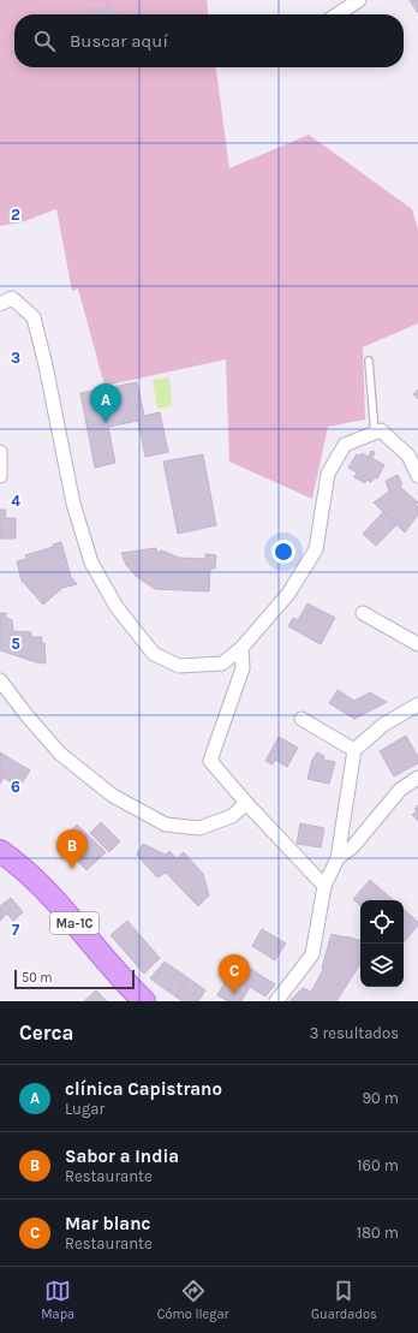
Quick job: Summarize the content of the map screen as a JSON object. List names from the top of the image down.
{
  "streets": {
    "main road": ["Ma-1C"]
  },
  "scale_bar": "50 m",
  "page": {
    "search": "Buscar aquí",
    "pins": ["A", "B", "C"],
    "scale": "50 m",
    "heading": ["Cerca", "3 resultados"],
    "list": [
      {
        "mark": "A",
        "name": "clínica Capistrano",
        "note": "Lugar",
        "value": "90 m"
      },
      {
        "mark": "B",
        "name": "Sabor a India",
        "note": "Restaurante",
        "value": "160 m"
      },
      {
        "mark": "C",
        "name": "Mar blanc",
        "note": "Restaurante",
        "value": "180 m"
      }
    ],
    "nav": ["Mapa", "Cómo llegar", "Guardados"]
  },
  "grid": {
    "rows": [
      "2",
      "3",
      "4",
      "5",
      "6",
      "7"
    ]
  }
}
